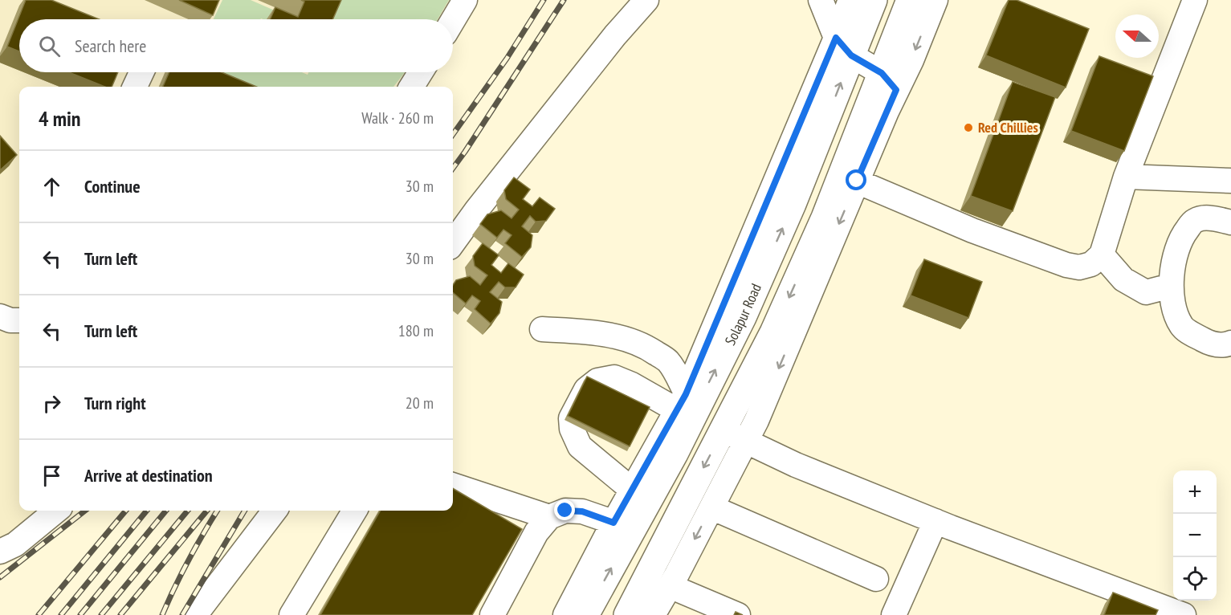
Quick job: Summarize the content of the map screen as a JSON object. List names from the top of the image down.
{
  "streets": {
    "highway": ["Solapur Road"]
  },
  "places": ["Red Chillies"],
  "north": "left",
  "page": {
    "search": "Search here",
    "heading": ["4 min", "Walk · 260 m"],
    "list": [
      ["Continue", "30 m"],
      ["Turn left", "30 m"],
      ["Turn left", "180 m"],
      ["Turn right", "20 m"],
      "Arrive at destination"
    ],
    "map_buttons": ["+", "−"]
  }
}
